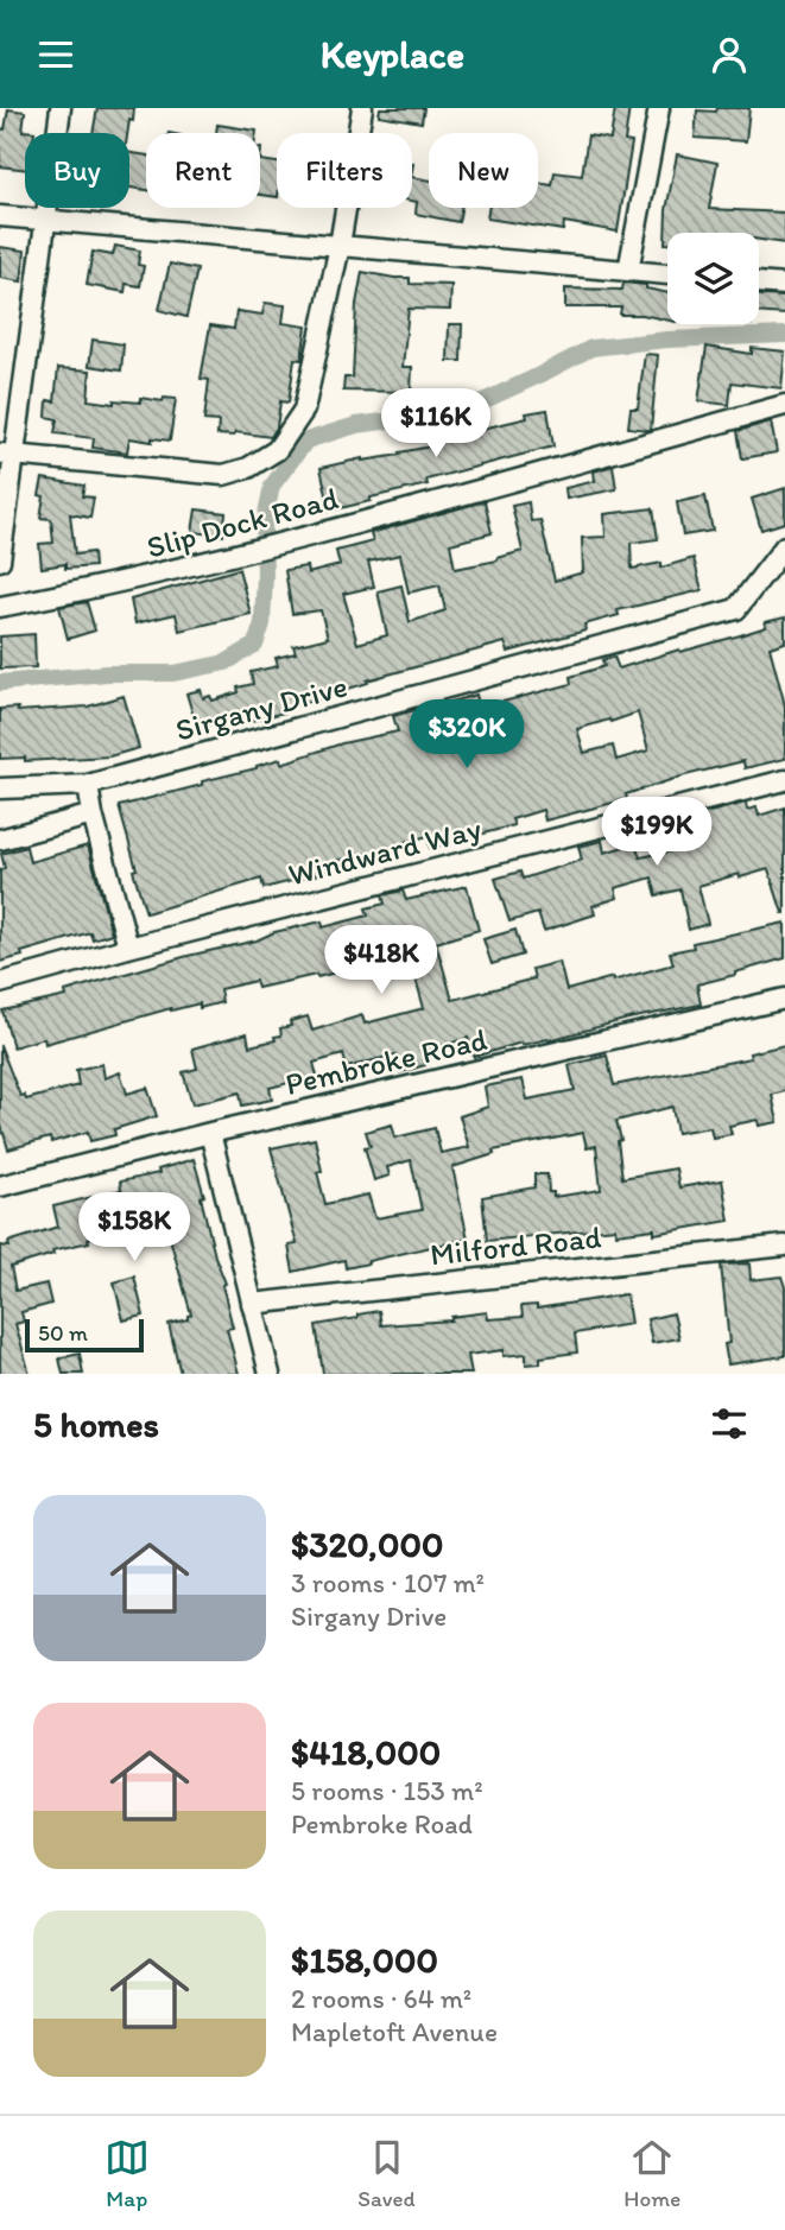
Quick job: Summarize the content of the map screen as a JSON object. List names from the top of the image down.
{
  "streets": {
    "street": [
      "Slip Dock Road",
      "Sirgany Drive",
      "Windward Way",
      "Pembroke Road",
      "Milford Road"
    ]
  },
  "scale_bar": "50 m",
  "page": {
    "header": "Keyplace",
    "chip": [
      "Buy",
      "Rent",
      "Filters",
      "New"
    ],
    "price": [
      "$116K",
      "$320K",
      "$199K",
      "$418K",
      "$158K"
    ],
    "scale": "50 m",
    "heading": "5 homes",
    "list": [
      {
        "name": "$320,000",
        "note": "3 rooms · 107 m² · Sirgany Drive"
      },
      {
        "name": "$418,000",
        "note": "5 rooms · 153 m² · Pembroke Road"
      },
      {
        "name": "$158,000",
        "note": "2 rooms · 64 m² · Mapletoft Avenue"
      }
    ],
    "tabs": ["Map", "Saved", "Home"]
  }
}
